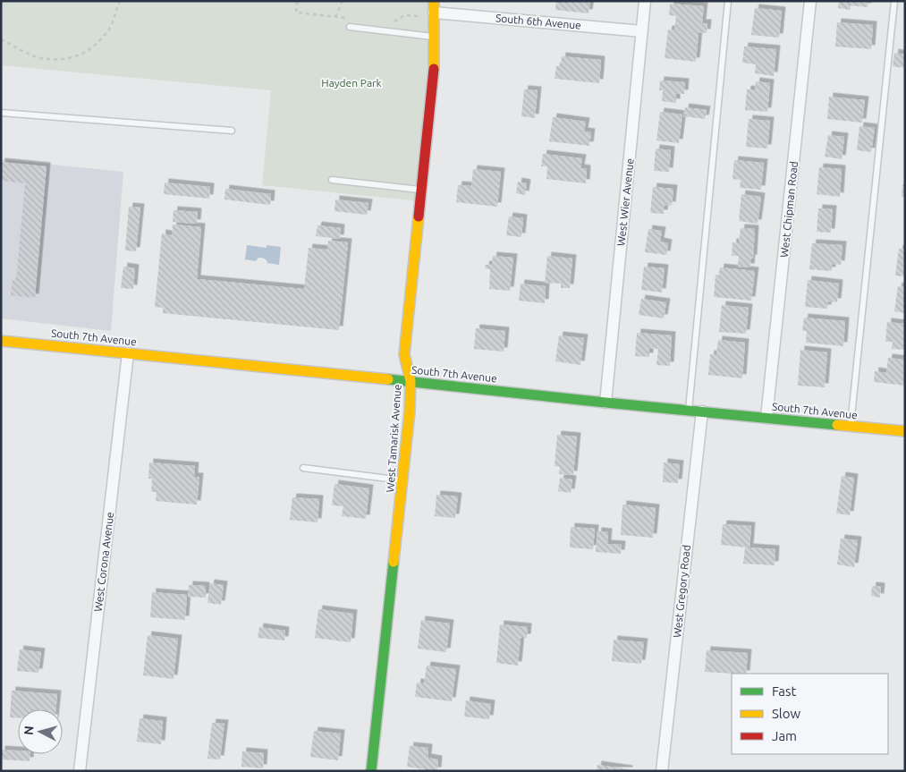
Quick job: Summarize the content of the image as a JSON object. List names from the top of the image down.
{
  "streets": {
    "main road": ["South 7th Avenue", "West Tamarisk Avenue"],
    "street": [
      "South 6th Avenue",
      "West Wier Avenue",
      "West Chipman Road",
      "West Corona Avenue",
      "West Gregory Road"
    ]
  },
  "crossings": [
    ["South 6th Avenue", "West Wier Avenue"],
    ["South 6th Avenue", "West Tamarisk Avenue"],
    ["West Wier Avenue", "South 7th Avenue"],
    ["West Chipman Road", "South 7th Avenue"],
    ["South 7th Avenue", "West Tamarisk Avenue"],
    ["South 7th Avenue", "West Corona Avenue"],
    ["South 7th Avenue", "West Gregory Road"]
  ],
  "parks": ["Hayden Park"],
  "legend": ["Fast", "Slow", "Jam"],
  "north": "left"
}
